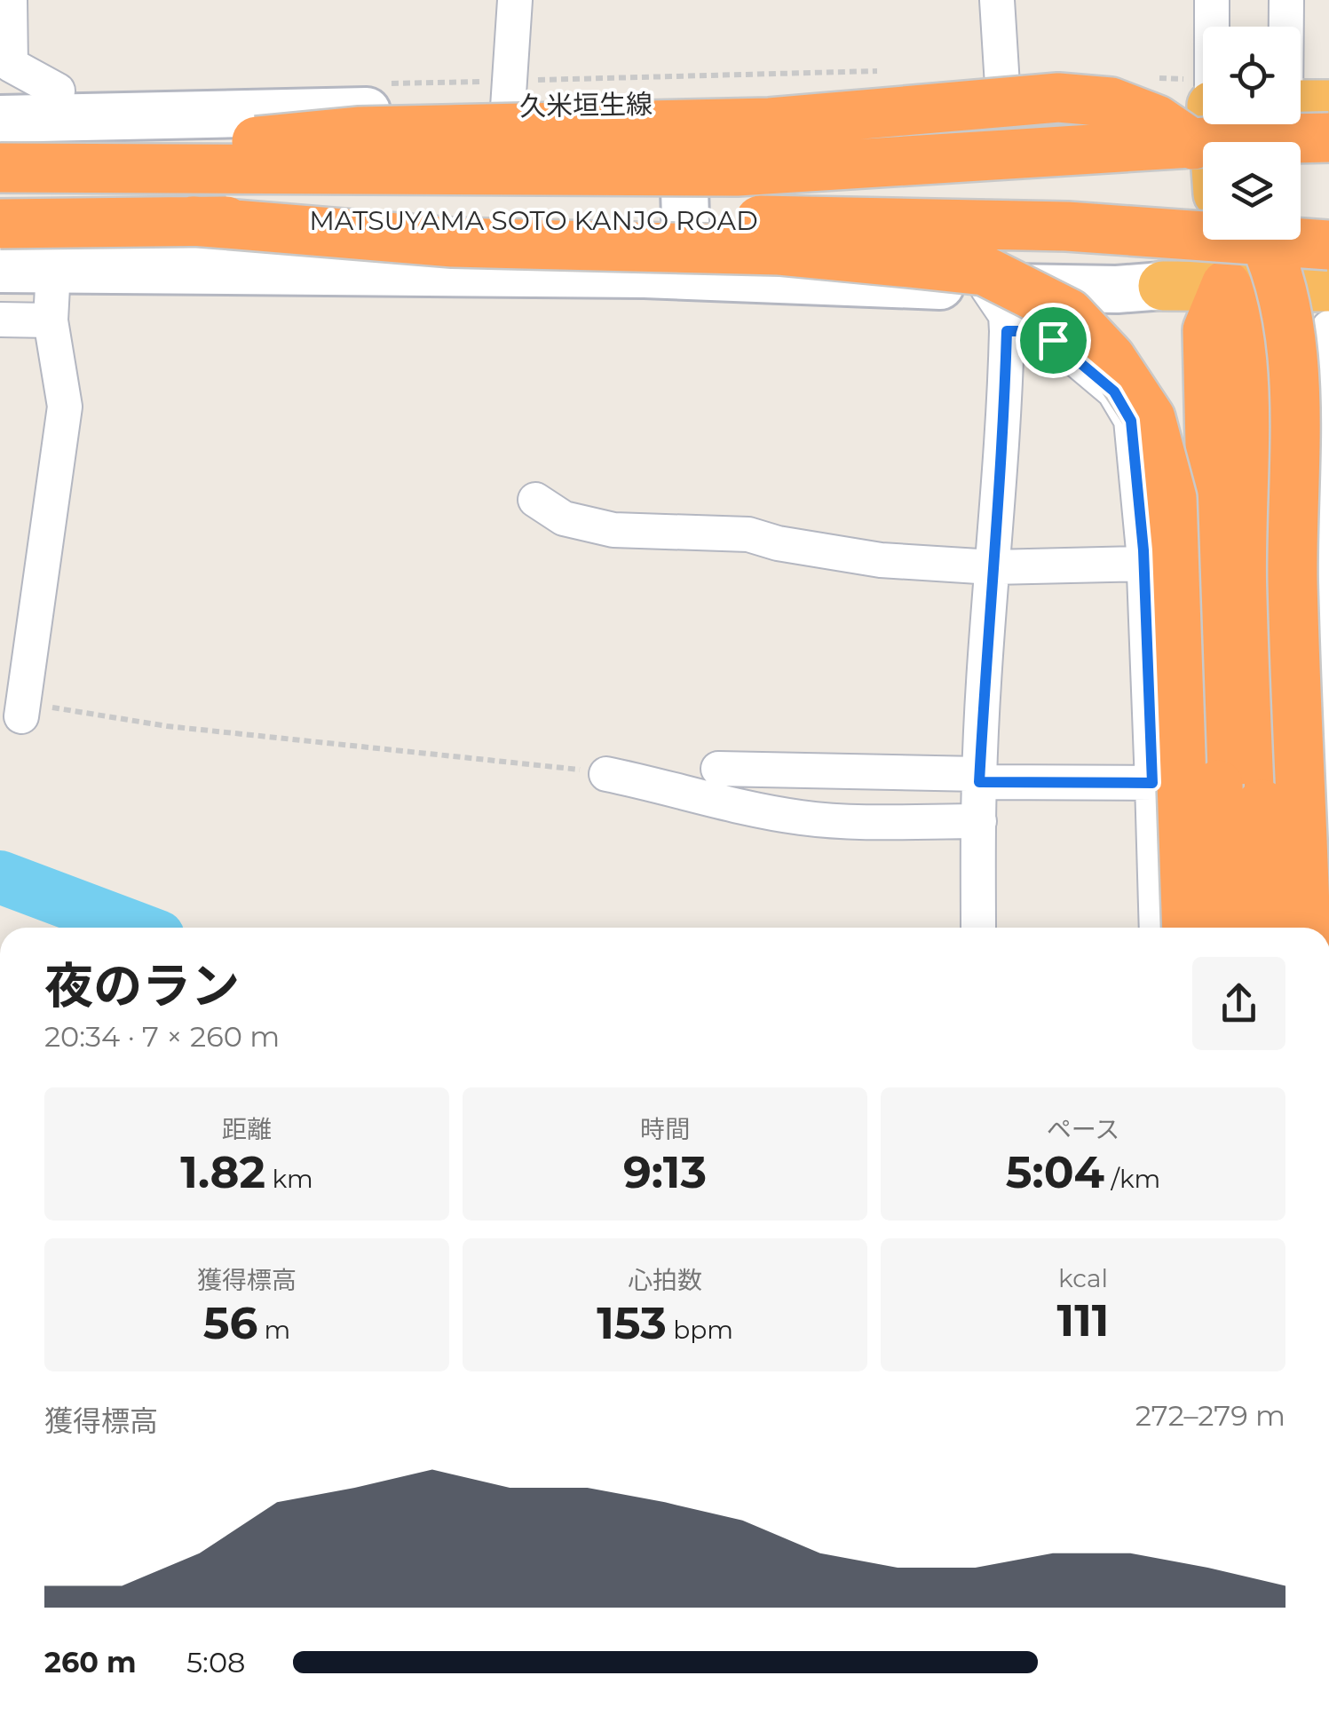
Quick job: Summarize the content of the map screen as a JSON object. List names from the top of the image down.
{
  "streets": {
    "highway": ["MATSUYAMA SOTO KANJO ROAD"],
    "main road": ["久米垣生線"]
  },
  "page": {
    "heading": ["夜のラン", "20:34 · 7 × 260 m"],
    "stats": [
      ["距離", "1.82 km"],
      ["時間", "9:13"],
      ["ペース", "5:04 /km"],
      ["獲得標高", "56 m"],
      ["心拍数", "153 bpm"],
      ["kcal", "111"]
    ],
    "chart": ["獲得標高", "272–279 m"],
    "list": [
      {
        "name": "260 m",
        "note": "5:08"
      }
    ]
  }
}
